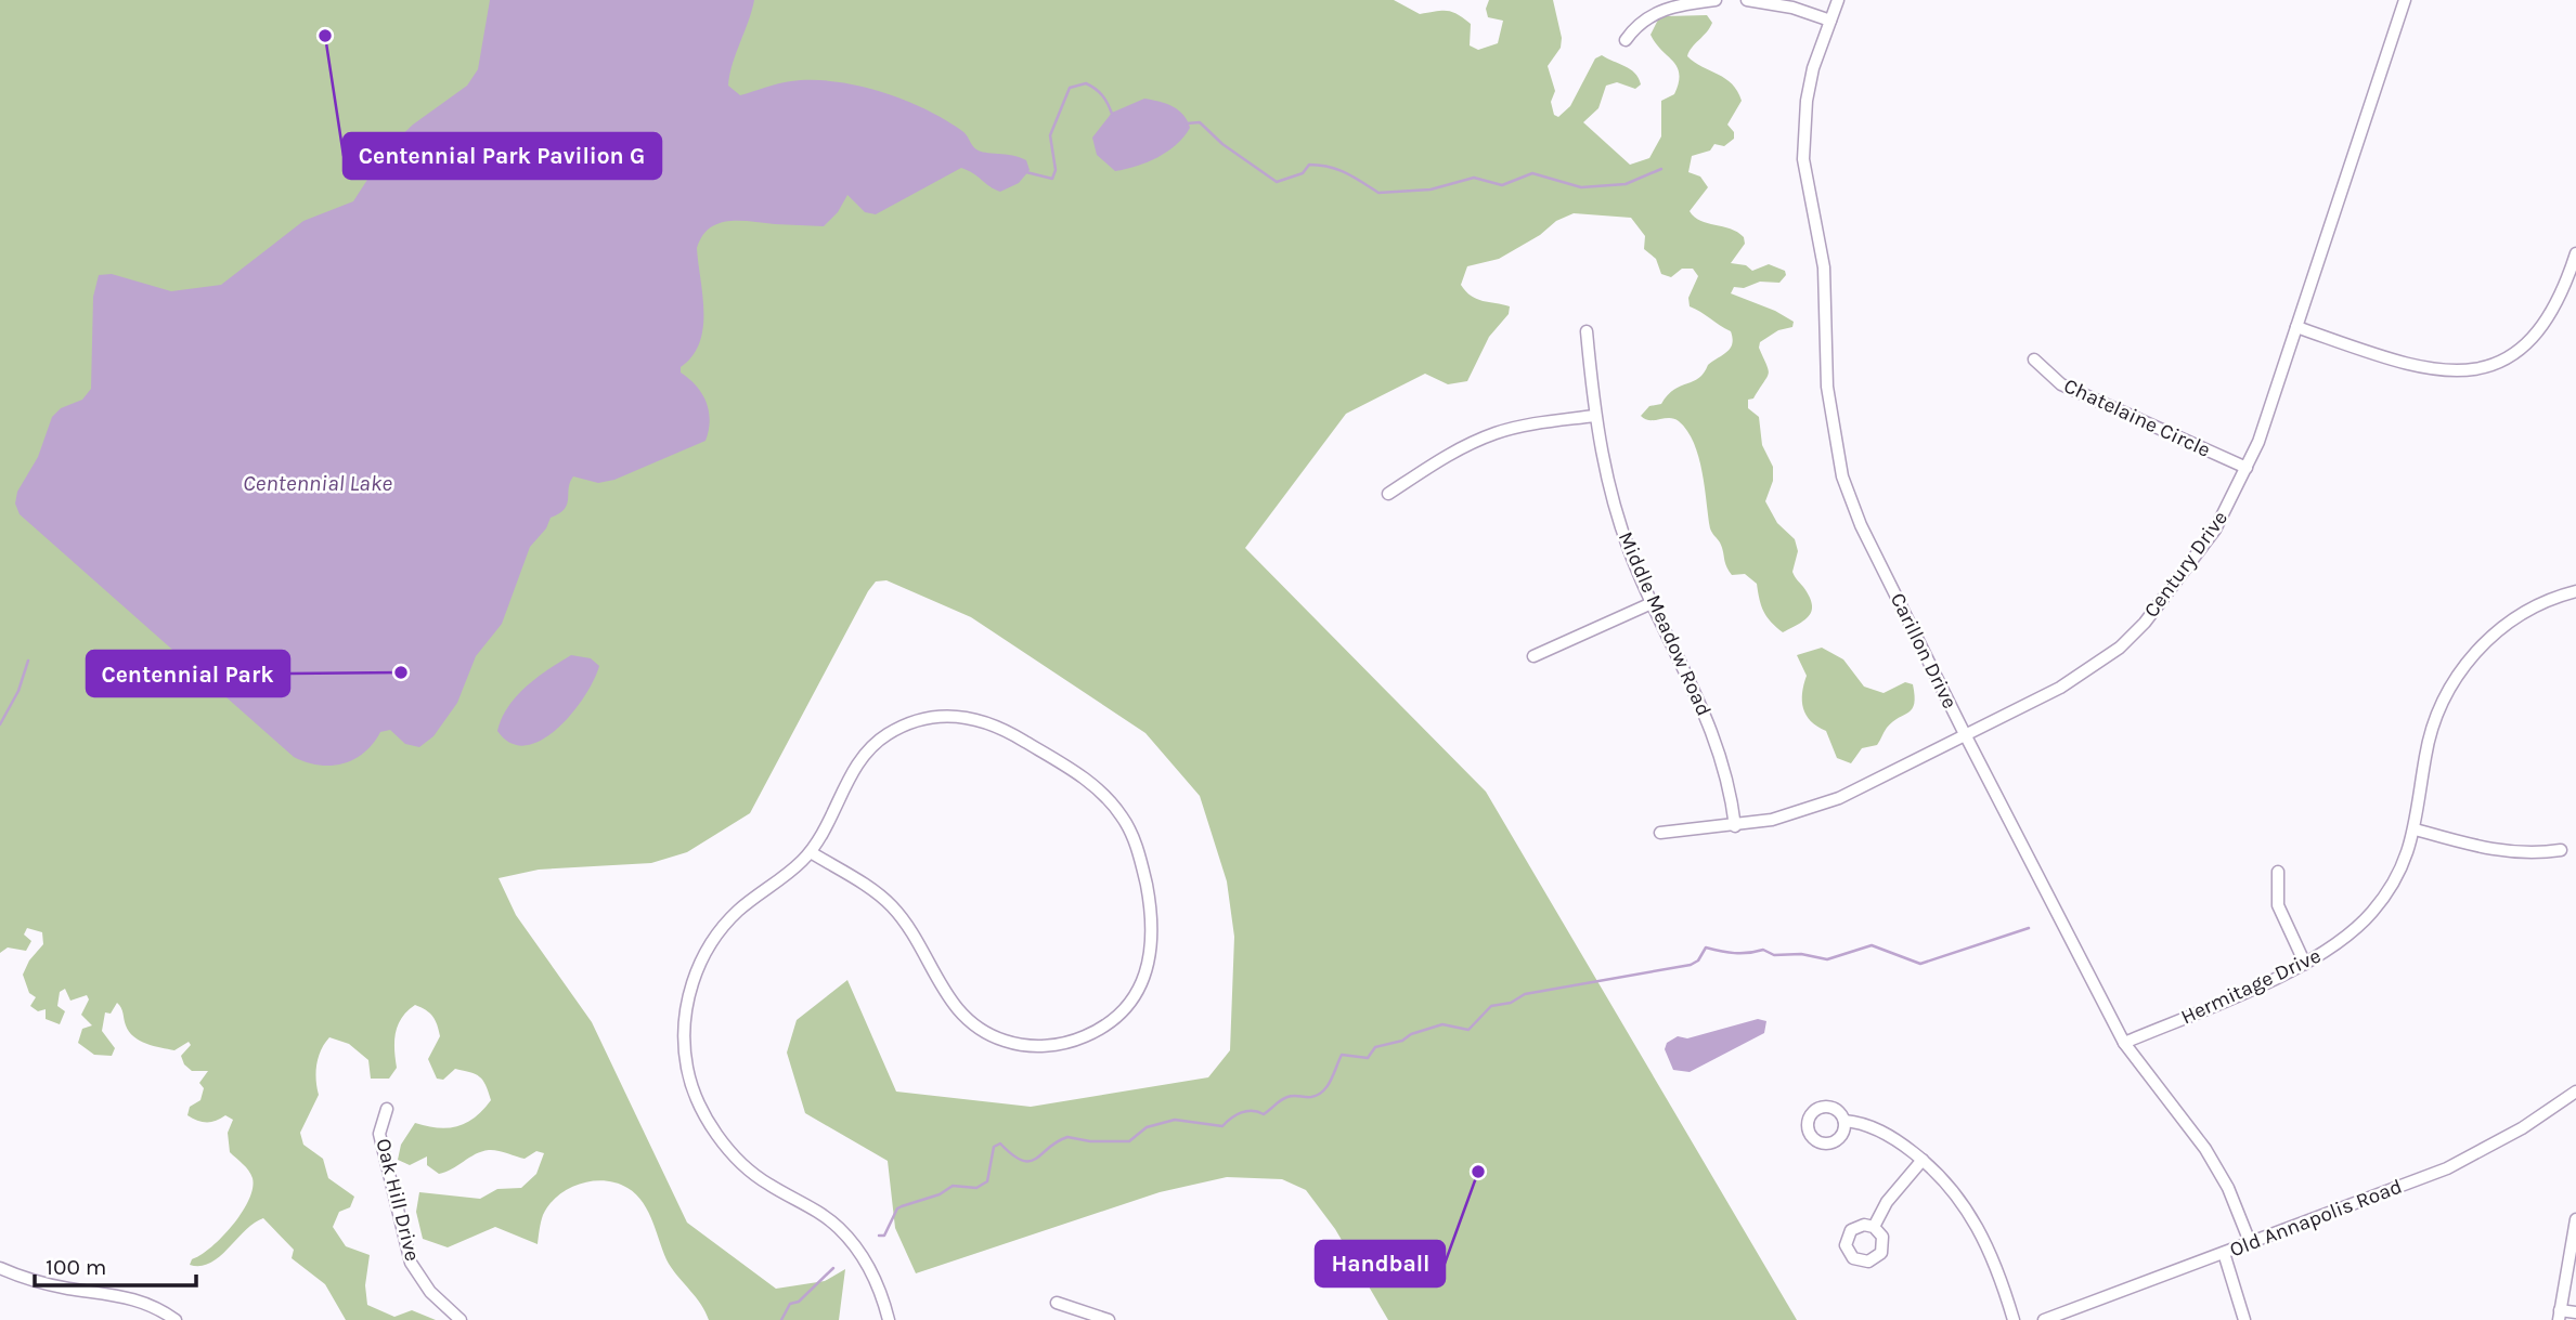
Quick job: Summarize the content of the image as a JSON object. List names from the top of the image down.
{
  "streets": {
    "street": [
      "Chatelaine Circle",
      "Century Drive",
      "Middle Meadow Road",
      "Carillon Drive",
      "Hermitage Drive",
      "Oak Hill Drive",
      "Old Annapolis Road"
    ]
  },
  "crossings": [
    ["Chatelaine Circle", "Century Drive"],
    ["Century Drive", "Middle Meadow Road"],
    ["Century Drive", "Carillon Drive"],
    ["Carillon Drive", "Hermitage Drive"],
    ["Carillon Drive", "Old Annapolis Road"]
  ],
  "water": ["Centennial Lake"],
  "places": ["Centennial Park Pavilion G", "Centennial Park", "Handball"],
  "scale_bar": "100 m"
}
